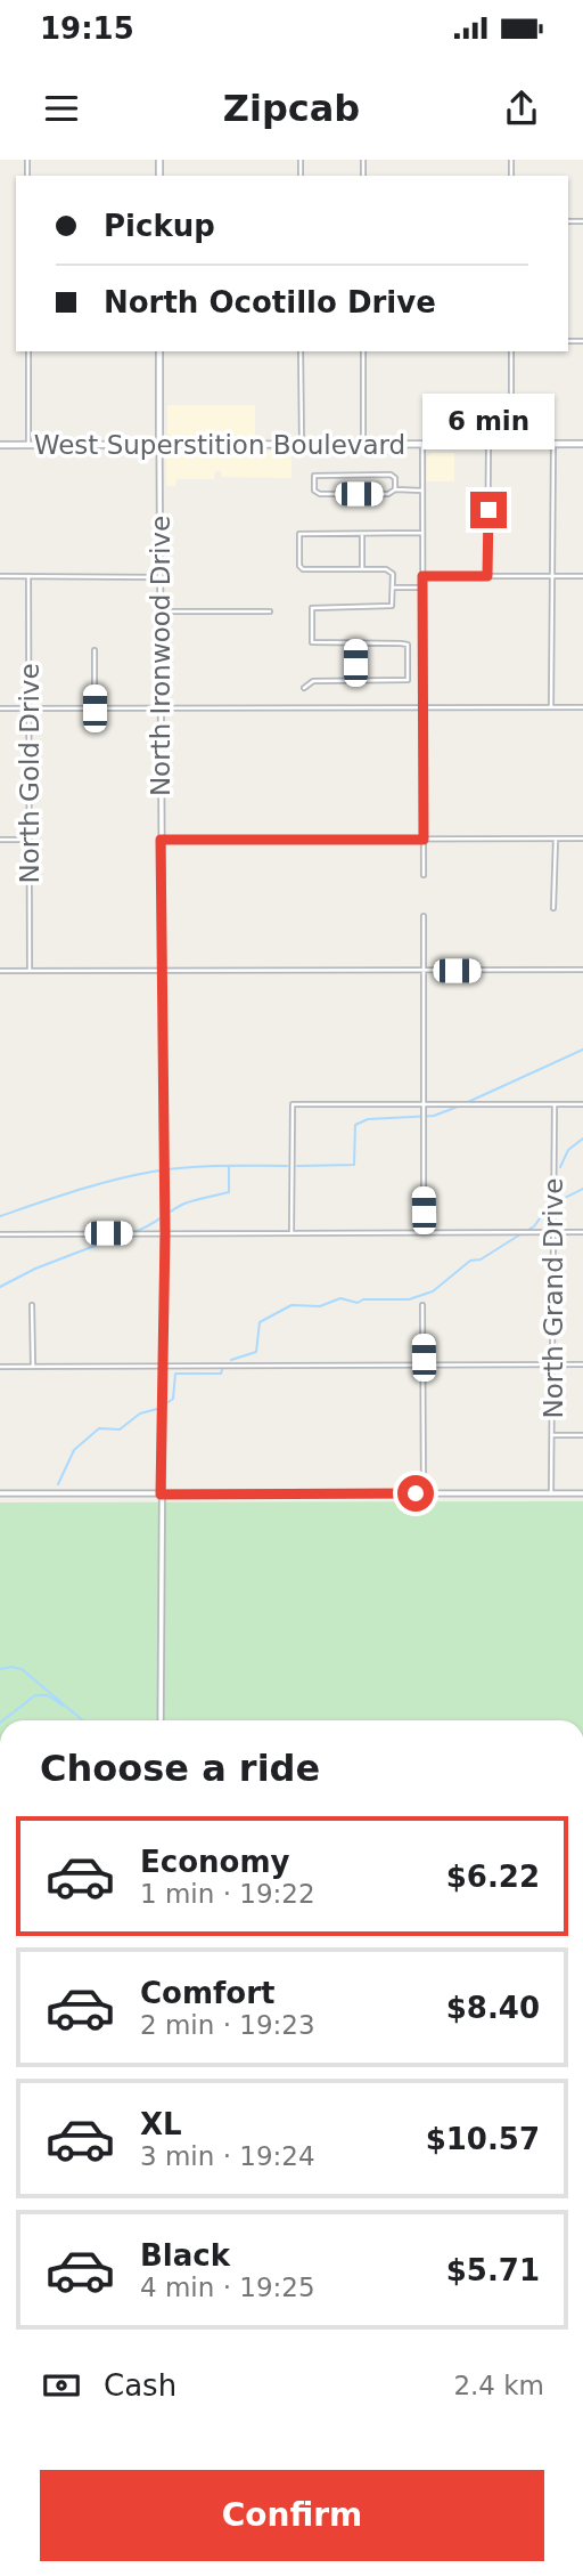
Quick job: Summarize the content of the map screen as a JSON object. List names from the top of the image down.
{
  "streets": {
    "main road": ["West Superstition Boulevard", "North Ironwood Drive"],
    "street": ["North Gold Drive", "North Grand Drive"]
  },
  "crossings": [
    ["West Superstition Boulevard", "North Ironwood Drive"]
  ],
  "page": {
    "status": "19:15",
    "header": "Zipcab",
    "banner": ["Pickup", "North Ocotillo Drive"],
    "bubble": "6 min",
    "heading": "Choose a ride",
    "list": [
      {
        "name": "Economy",
        "note": "1 min · 19:22",
        "value": "$6.22"
      },
      {
        "name": "Comfort",
        "note": "2 min · 19:23",
        "value": "$8.40"
      },
      {
        "name": "XL",
        "note": "3 min · 19:24",
        "value": "$10.57"
      },
      {
        "name": "Black",
        "note": "4 min · 19:25",
        "value": "$5.71"
      }
    ],
    "pay": ["Cash", "2.4 km"],
    "buttons": "Confirm"
  }
}
